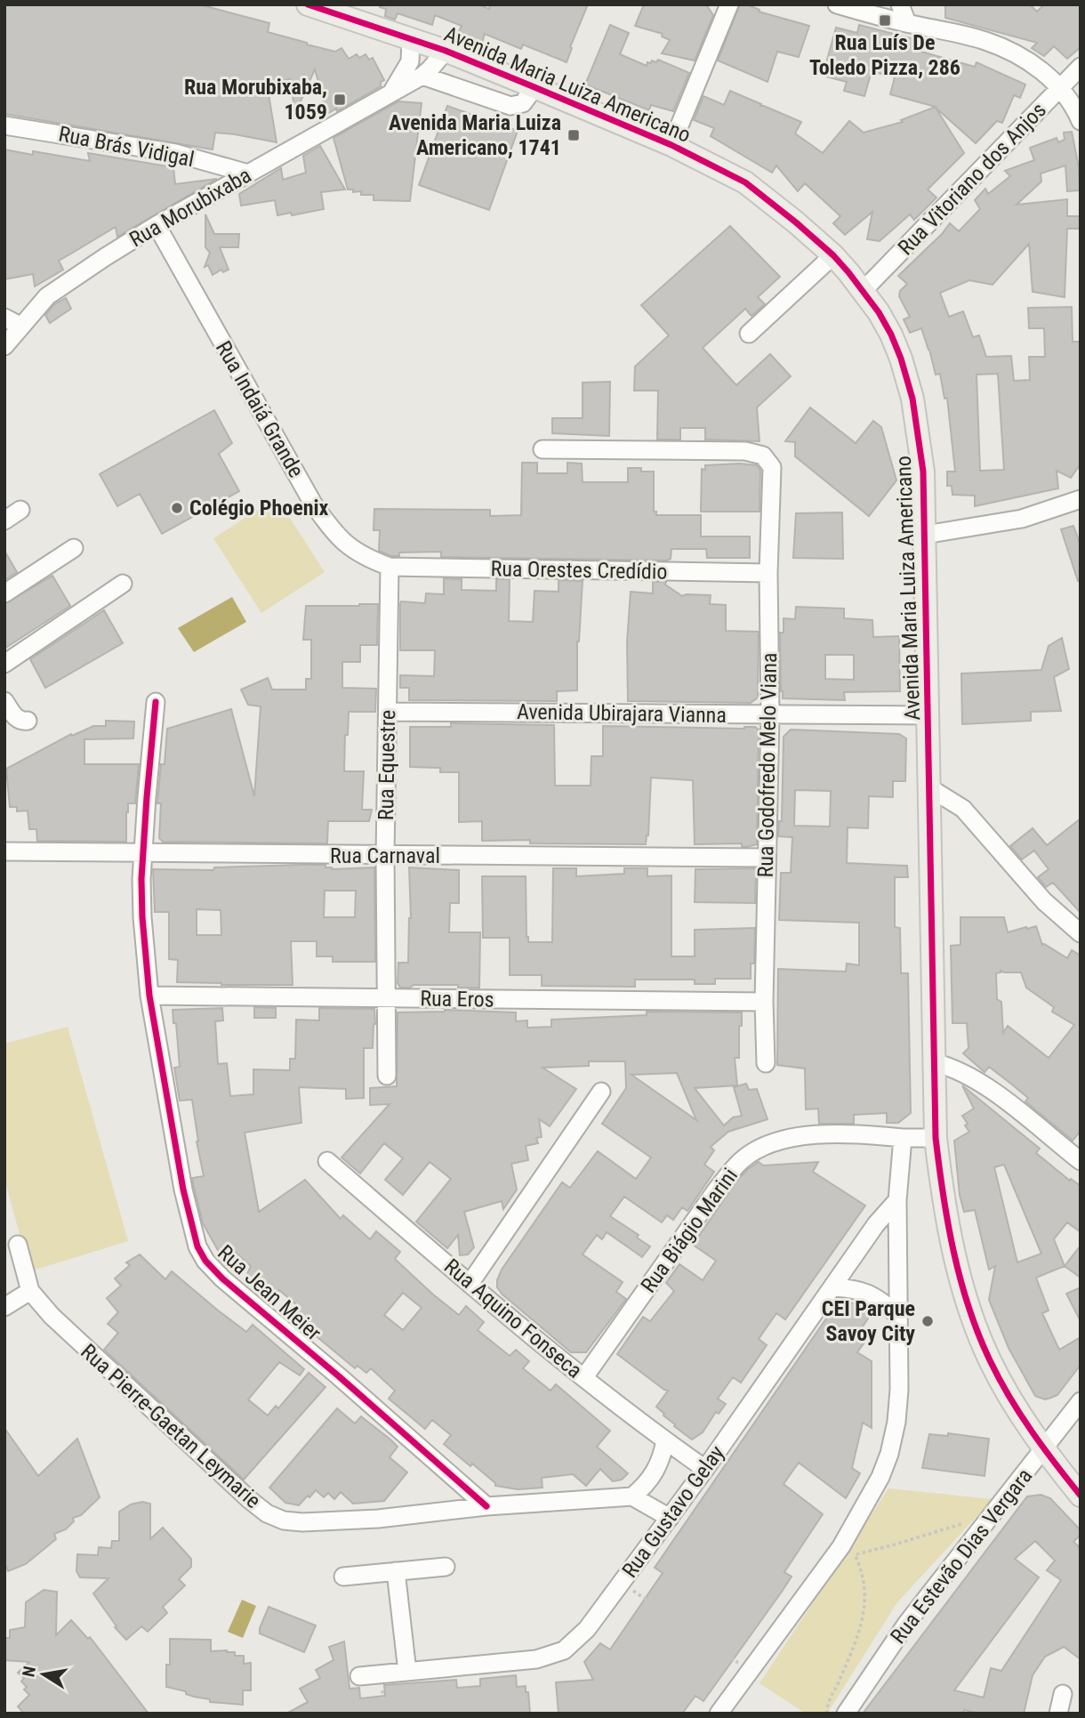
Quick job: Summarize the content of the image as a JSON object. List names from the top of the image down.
{
  "streets": {
    "main road": ["Avenida Maria Luiza Americano"],
    "street": [
      "Rua Brás Vidigal",
      "Rua Vitoriano dos Anjos",
      "Rua Morubixaba",
      "Rua Indaiá Grande",
      "Rua Orestes Credídio",
      "Avenida Ubirajara Vianna",
      "Rua Equestre",
      "Rua Godofredo Melo Viana",
      "Rua Carnaval",
      "Rua Eros",
      "Rua Biágio Marini",
      "Rua Jean Meier",
      "Rua Aquino Fonseca",
      "Rua Pierre-Gaetan Leymarie",
      "Rua Gustavo Gelay",
      "Rua Estevão Dias Vergara"
    ]
  },
  "crossings": [
    ["Avenida Maria Luiza Americano", "Rua Vitoriano dos Anjos"],
    ["Avenida Maria Luiza Americano", "Rua Morubixaba"],
    ["Avenida Maria Luiza Americano", "Avenida Ubirajara Vianna"],
    ["Avenida Maria Luiza Americano", "Rua Biágio Marini"],
    ["Avenida Maria Luiza Americano", "Rua Estevão Dias Vergara"],
    ["Rua Brás Vidigal", "Rua Morubixaba"],
    ["Rua Morubixaba", "Rua Indaiá Grande"],
    ["Rua Indaiá Grande", "Rua Orestes Credídio"],
    ["Rua Indaiá Grande", "Rua Equestre"],
    ["Rua Orestes Credídio", "Rua Equestre"],
    ["Rua Orestes Credídio", "Rua Godofredo Melo Viana"],
    ["Avenida Ubirajara Vianna", "Rua Equestre"],
    ["Avenida Ubirajara Vianna", "Rua Godofredo Melo Viana"],
    ["Rua Equestre", "Rua Carnaval"],
    ["Rua Equestre", "Rua Eros"],
    ["Rua Godofredo Melo Viana", "Rua Carnaval"],
    ["Rua Godofredo Melo Viana", "Rua Eros"],
    ["Rua Carnaval", "Rua Jean Meier"],
    ["Rua Eros", "Rua Jean Meier"],
    ["Rua Biágio Marini", "Rua Aquino Fonseca"],
    ["Rua Jean Meier", "Rua Pierre-Gaetan Leymarie"],
    ["Rua Aquino Fonseca", "Rua Gustavo Gelay"]
  ],
  "places": {
    "transit": ["Rua Luís De Toledo Pizza, 286", "Rua Morubixaba, 1059", "Avenida Maria Luiza Americano, 1741"],
    "other": ["Colégio Phoenix", "CEI Parque Savoy City"]
  },
  "north": "left"
}
